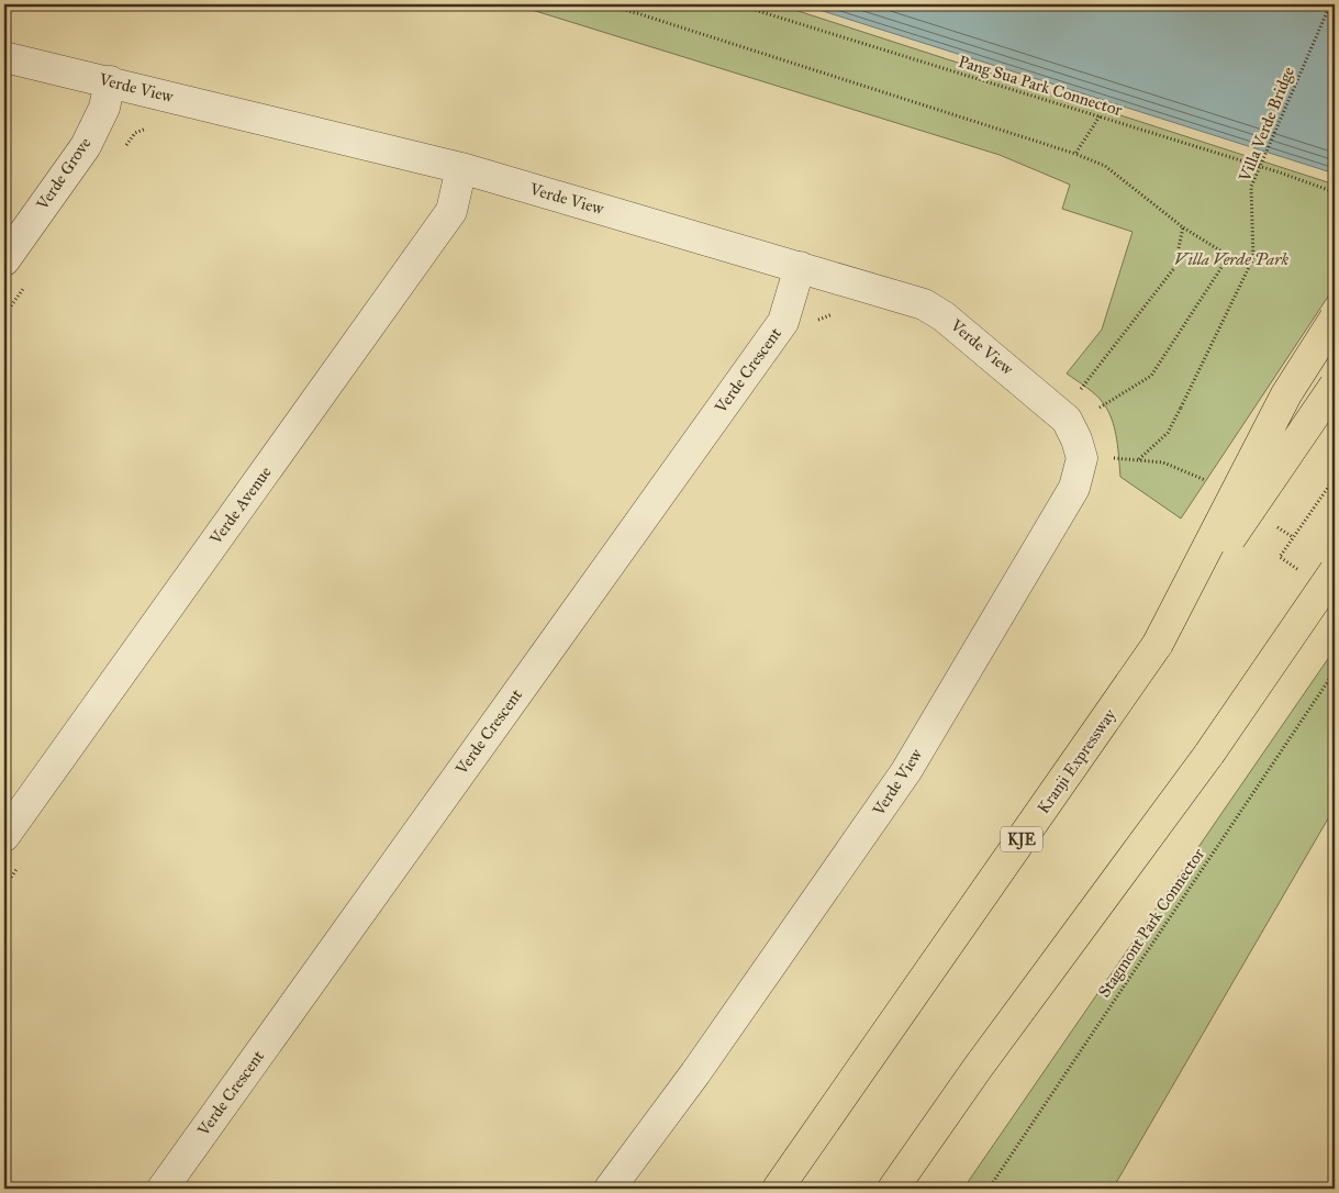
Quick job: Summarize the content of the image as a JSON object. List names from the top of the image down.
{
  "streets": {
    "highway": ["Kranji Expressway", "KJE"],
    "street": [
      "Verde View",
      "Verde Grove",
      "Verde Crescent",
      "Verde Avenue"
    ],
    "path": ["Pang Sua Park Connector", "Villa Verde Bridge", "Stagmont Park Connector"]
  },
  "crossings": [
    ["Verde View", "Verde Grove"],
    ["Verde View", "Verde Crescent"],
    ["Verde View", "Verde Avenue"]
  ],
  "parks": ["Villa Verde Park"]
}
